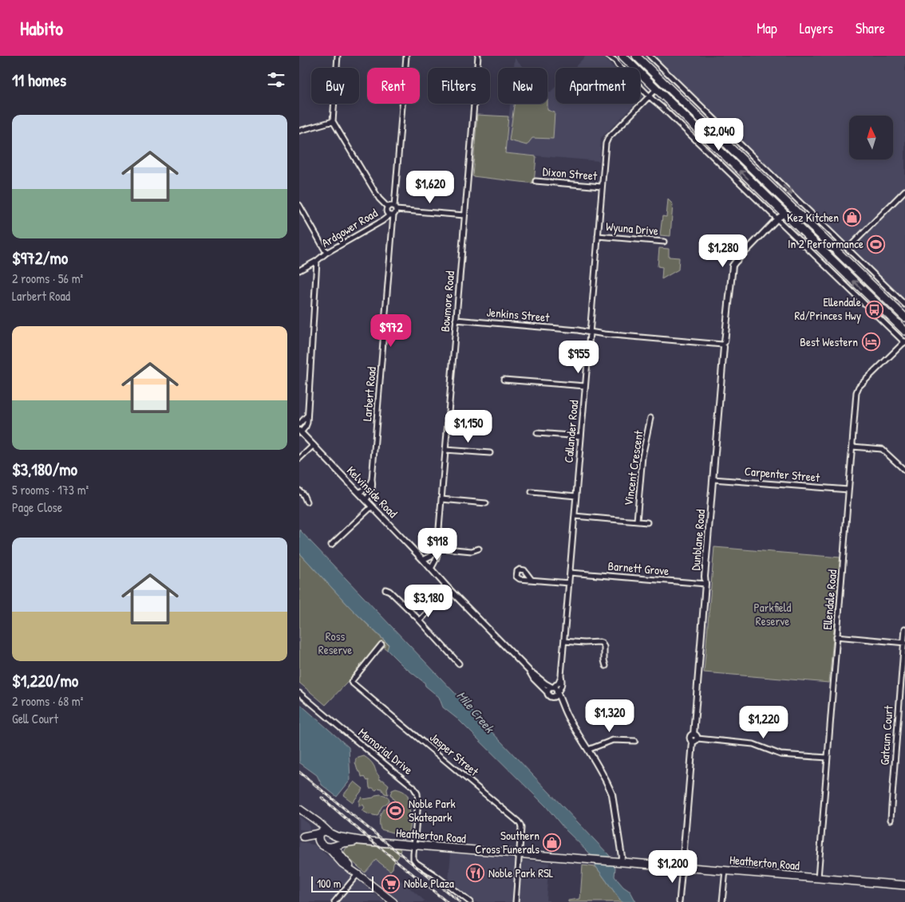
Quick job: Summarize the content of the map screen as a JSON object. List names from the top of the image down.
{
  "streets": {
    "main road": ["Heatherton Road"],
    "street": [
      "Dixon Street",
      "Ardgower Road",
      "Wyuna Drive",
      "Bowmore Road",
      "Jenkins Street",
      "Larbert Road",
      "Callander Road",
      "Vincent Crescent",
      "Carpenter Street",
      "Kelvinside Road",
      "Dunblane Road",
      "Barnett Grove",
      "Ellendale Road",
      "Gatcum Court",
      "Memorial Drive",
      "Jasper Street"
    ]
  },
  "crossings": [
    ["Dixon Street", "Callander Road"],
    ["Ardgower Road", "Larbert Road"],
    ["Wyuna Drive", "Callander Road"],
    ["Bowmore Road", "Jenkins Street"],
    ["Bowmore Road", "Kelvinside Road"],
    ["Jenkins Street", "Callander Road"],
    ["Jenkins Street", "Dunblane Road"],
    ["Larbert Road", "Kelvinside Road"],
    ["Callander Road", "Vincent Crescent"],
    ["Callander Road", "Kelvinside Road"],
    ["Callander Road", "Barnett Grove"],
    ["Carpenter Street", "Dunblane Road"],
    ["Carpenter Street", "Ellendale Road"],
    ["Dunblane Road", "Barnett Grove"],
    ["Dunblane Road", "Heatherton Road"],
    ["Ellendale Road", "Heatherton Road"],
    ["Memorial Drive", "Heatherton Road"],
    ["Jasper Street", "Heatherton Road"]
  ],
  "water": ["Mile Creek"],
  "parks": ["Parkfield Reserve", "Ross Reserve"],
  "places": {
    "shop": ["Kez Kitchen", "Southern Cross Funerals"],
    "sports": ["In 2 Performance", "Noble Park Skatepark"],
    "bus stop": ["Ellendale Rd/Princes Hwy"],
    "hotel": ["Best Western"],
    "restaurant": ["Noble Park RSL"],
    "supermarket": ["Noble Plaza"]
  },
  "scale_bar": "100 m",
  "north": "top",
  "page": {
    "header": "Habito",
    "nav": ["Map", "Layers", "Share"],
    "heading": "11 homes",
    "chip": [
      "Buy",
      "Rent",
      "Filters",
      "New",
      "Apartment"
    ],
    "list": [
      {
        "name": "$972/mo",
        "note": "2 rooms · 56 m² · Larbert Road"
      },
      {
        "name": "$3,180/mo",
        "note": "5 rooms · 173 m² · Page Close"
      },
      {
        "name": "$1,220/mo",
        "note": "2 rooms · 68 m² · Gell Court"
      }
    ],
    "price": [
      "$2,040",
      "$1,620",
      "$1,280",
      "$972",
      "$955",
      "$1,150",
      "$918",
      "$3,180",
      "$1,320",
      "$1,220",
      "$1,200"
    ],
    "scale": "100 m"
  }
}
